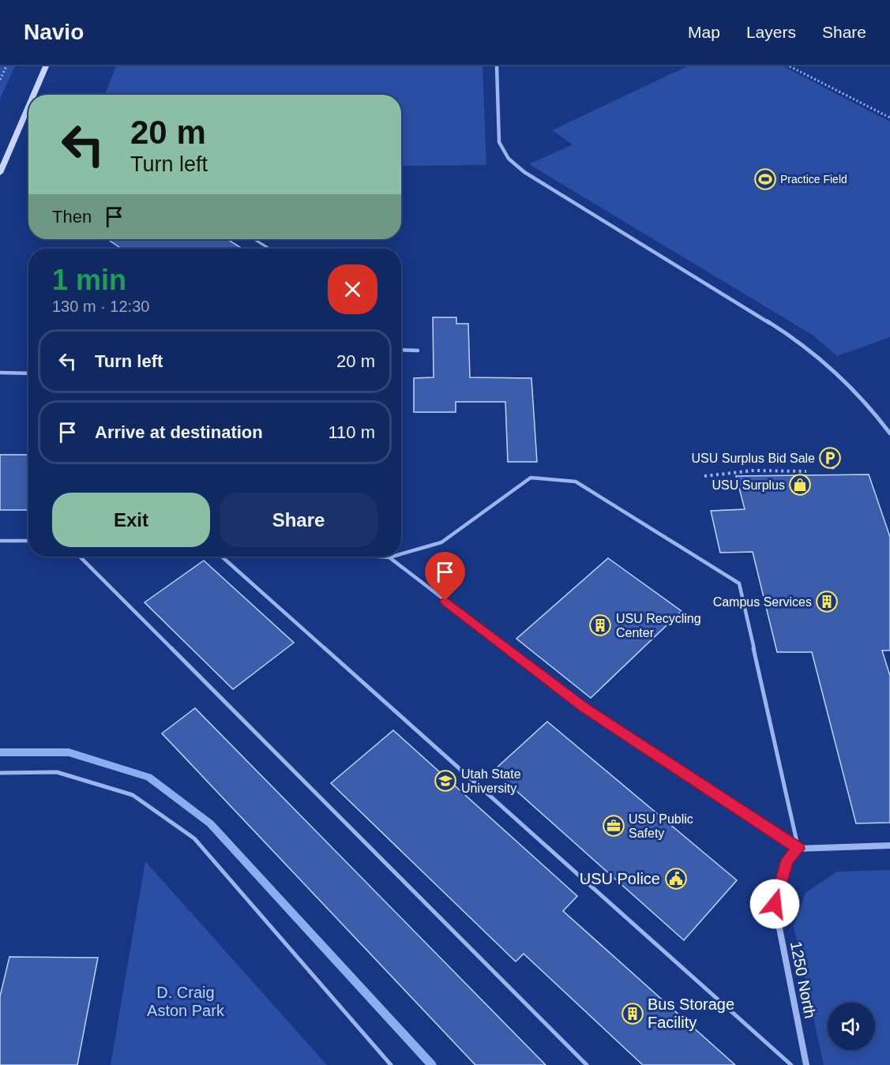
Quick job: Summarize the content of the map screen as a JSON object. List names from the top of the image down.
{
  "streets": {
    "street": ["1250 North"]
  },
  "parks": ["D. Craig Aston Park"],
  "places": {
    "sports": ["Practice Field"],
    "parking": ["USU Surplus Bid Sale"],
    "shop": ["USU Surplus"],
    "building": ["Campus Services", "USU Recycling Center", "Bus Storage Facility"],
    "school or university": ["Utah State University"],
    "office": ["USU Public Safety"],
    "public building": ["USU Police"]
  },
  "page": {
    "header": "Navio",
    "nav": ["Map", "Layers", "Share"],
    "turn": ["20 m", "Turn left"],
    "then": "Then",
    "heading": ["1 min", "130 m · 12:30"],
    "list": [
      {
        "name": "Turn left",
        "value": "20 m"
      },
      {
        "name": "Arrive at destination",
        "value": "110 m"
      }
    ],
    "buttons": ["Exit", "Share"]
  }
}
